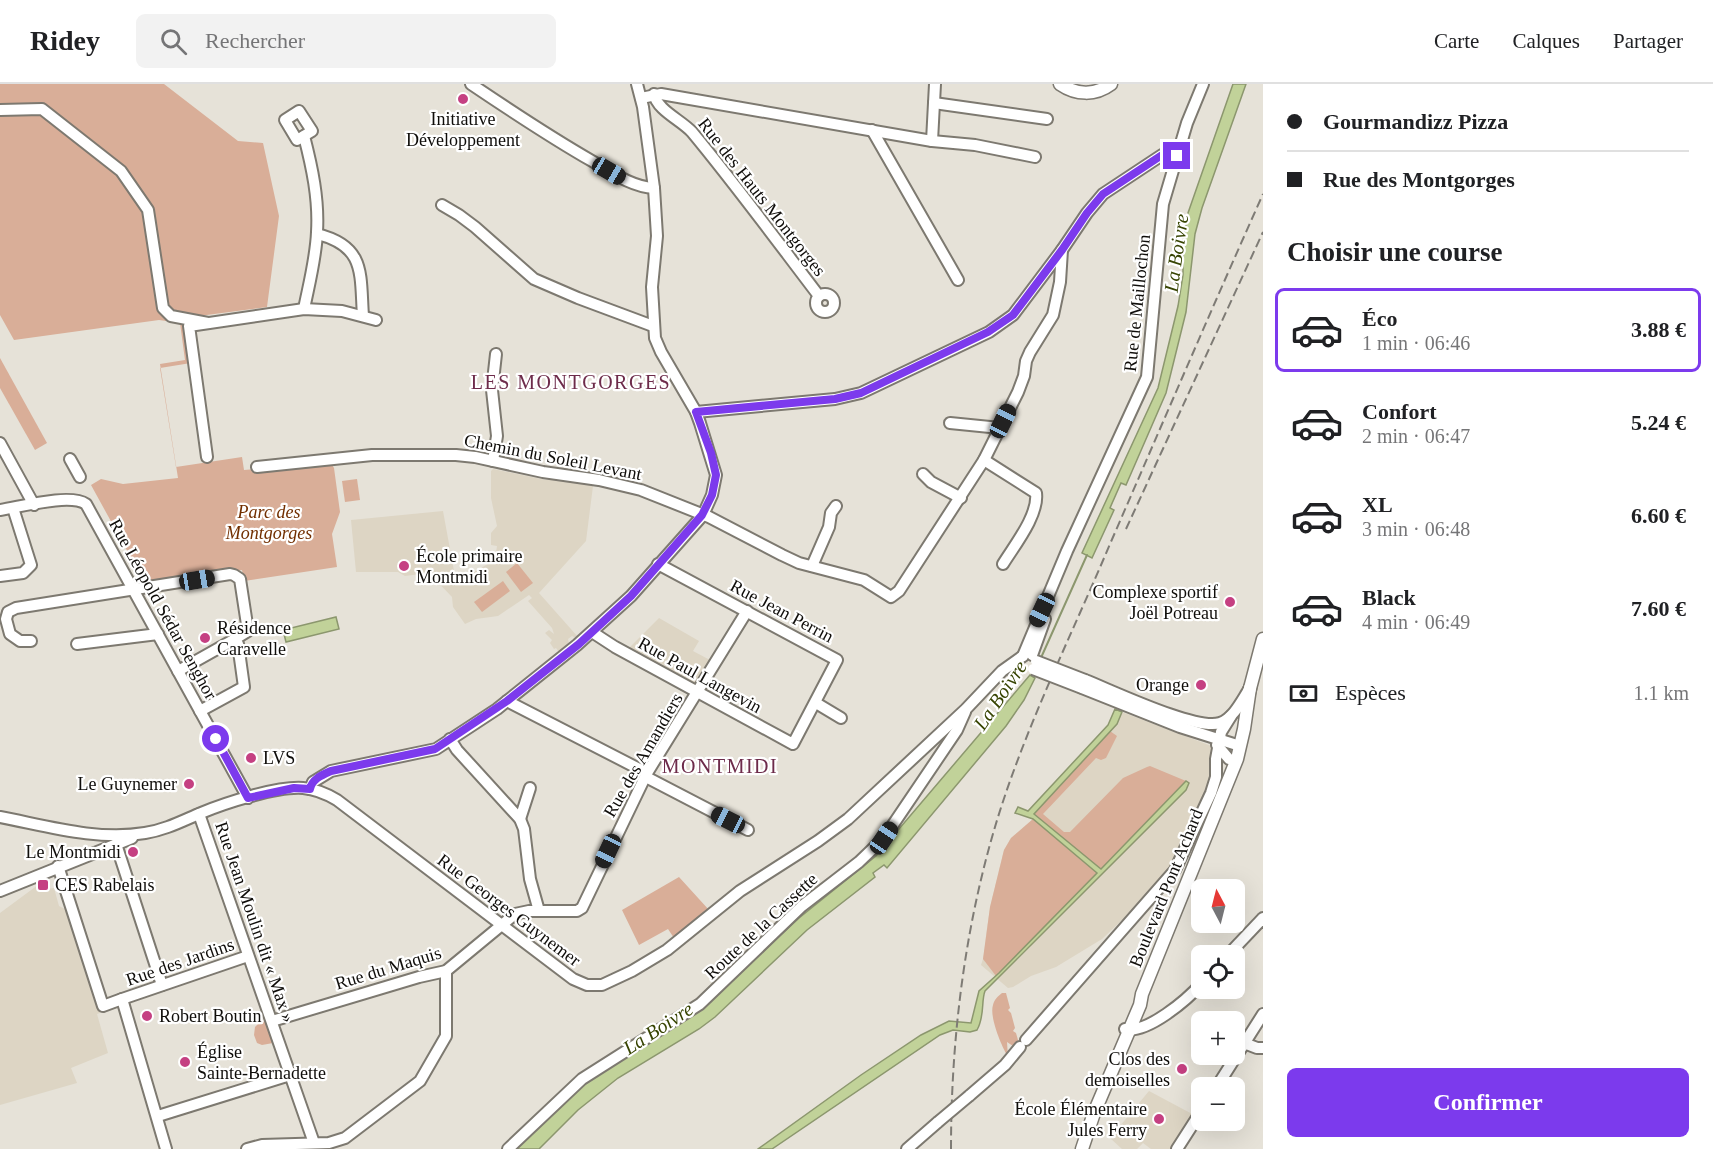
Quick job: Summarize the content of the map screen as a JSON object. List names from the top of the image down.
{
  "streets": {
    "main road": ["Boulevard Pont Achard"],
    "street": [
      "Rue des Hauts Montgorges",
      "Rue de Maillochon",
      "Chemin du Soleil Levant",
      "Rue Léopold Sédar Senghor",
      "Rue Jean Perrin",
      "Rue Paul Langevin",
      "Rue des Amandiers",
      "Rue Georges Guynemer",
      "Rue Jean Moulin dit « Max »",
      "Route de la Cassette",
      "Rue des Jardins",
      "Rue du Maquis"
    ]
  },
  "crossings": [
    ["Rue de Maillochon", "Rue Georges Guynemer"],
    ["Rue Léopold Sédar Senghor", "Rue Georges Guynemer"],
    ["Rue Jean Perrin", "Rue Paul Langevin"],
    ["Rue Jean Perrin", "Rue des Amandiers"],
    ["Rue Paul Langevin", "Rue des Amandiers"],
    ["Rue des Amandiers", "Rue Georges Guynemer"],
    ["Rue des Amandiers", "Rue du Maquis"],
    ["Rue Georges Guynemer", "Rue Jean Moulin dit « Max »"],
    ["Rue Georges Guynemer", "Route de la Cassette"],
    ["Rue Georges Guynemer", "Rue du Maquis"],
    ["Rue Jean Moulin dit « Max »", "Rue des Jardins"],
    ["Rue Jean Moulin dit « Max »", "Rue du Maquis"]
  ],
  "districts": ["LES MONTGORGES", "MONTMIDI"],
  "water": ["La Boivre"],
  "parks": ["Parc des Montgorges"],
  "places": {
    "other": [
      "Initiative Développement",
      "École primaire Montmidi",
      "Complexe sportif Joël Potreau",
      "Résidence Caravelle",
      "Orange",
      "LVS",
      "Le Guynemer",
      "Le Montmidi",
      "Robert Boutin",
      "Église Sainte-Bernadette",
      "Clos des demoiselles",
      "École Élémentaire Jules Ferry"
    ],
    "transit": ["CES Rabelais"]
  },
  "north": "top",
  "page": {
    "header": "Ridey",
    "search": "Rechercher",
    "nav": ["Carte", "Calques", "Partager"],
    "banner": ["Gourmandizz Pizza", "Rue des Montgorges"],
    "heading": "Choisir une course",
    "list": [
      {
        "name": "Éco",
        "note": "1 min · 06:46",
        "value": "3.88 €"
      },
      {
        "name": "Confort",
        "note": "2 min · 06:47",
        "value": "5.24 €"
      },
      {
        "name": "XL",
        "note": "3 min · 06:48",
        "value": "6.60 €"
      },
      {
        "name": "Black",
        "note": "4 min · 06:49",
        "value": "7.60 €"
      }
    ],
    "pay": ["Espèces", "1.1 km"],
    "map_buttons": ["+", "−"],
    "buttons": "Confirmer"
  }
}
